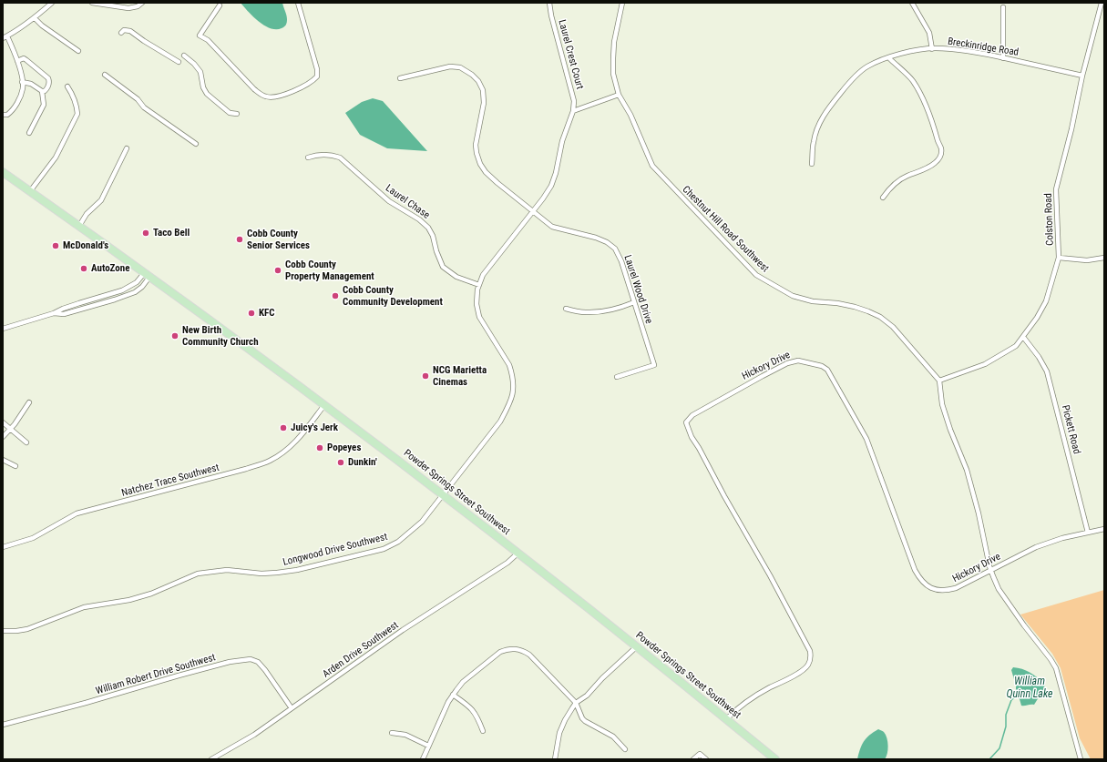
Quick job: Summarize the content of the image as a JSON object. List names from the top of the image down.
{
  "streets": {
    "main road": ["Powder Springs Street Southwest"],
    "street": [
      "Breckinridge Road",
      "Laurel Crest Court",
      "Laurel Chase",
      "Colston Road",
      "Chestnut Hill Road Southwest",
      "Laurel Wood Drive",
      "Hickory Drive",
      "Pickett Road",
      "Natchez Trace Southwest",
      "Longwood Drive Southwest",
      "Arden Drive Southwest",
      "William Robert Drive Southwest"
    ]
  },
  "crossings": [
    ["Breckinridge Road", "Colston Road"],
    ["Laurel Crest Court", "Longwood Drive Southwest"],
    ["Laurel Chase", "Longwood Drive Southwest"],
    ["Colston Road", "Chestnut Hill Road Southwest"],
    ["Colston Road", "Pickett Road"],
    ["Laurel Wood Drive", "Longwood Drive Southwest"],
    ["Hickory Drive", "Pickett Road"],
    ["Hickory Drive", "Powder Springs Street Southwest"],
    ["Natchez Trace Southwest", "Powder Springs Street Southwest"],
    ["Powder Springs Street Southwest", "Longwood Drive Southwest"],
    ["Powder Springs Street Southwest", "Arden Drive Southwest"],
    ["Arden Drive Southwest", "William Robert Drive Southwest"]
  ],
  "water": ["William Quinn Lake"],
  "places": [
    "Taco Bell",
    "Cobb County Senior Services",
    "McDonald's",
    "AutoZone",
    "Cobb County Property Management",
    "Cobb County Community Development",
    "KFC",
    "New Birth Community Church",
    "NCG Marietta Cinemas",
    "Juicy's Jerk",
    "Popeyes",
    "Dunkin'"
  ]
}
